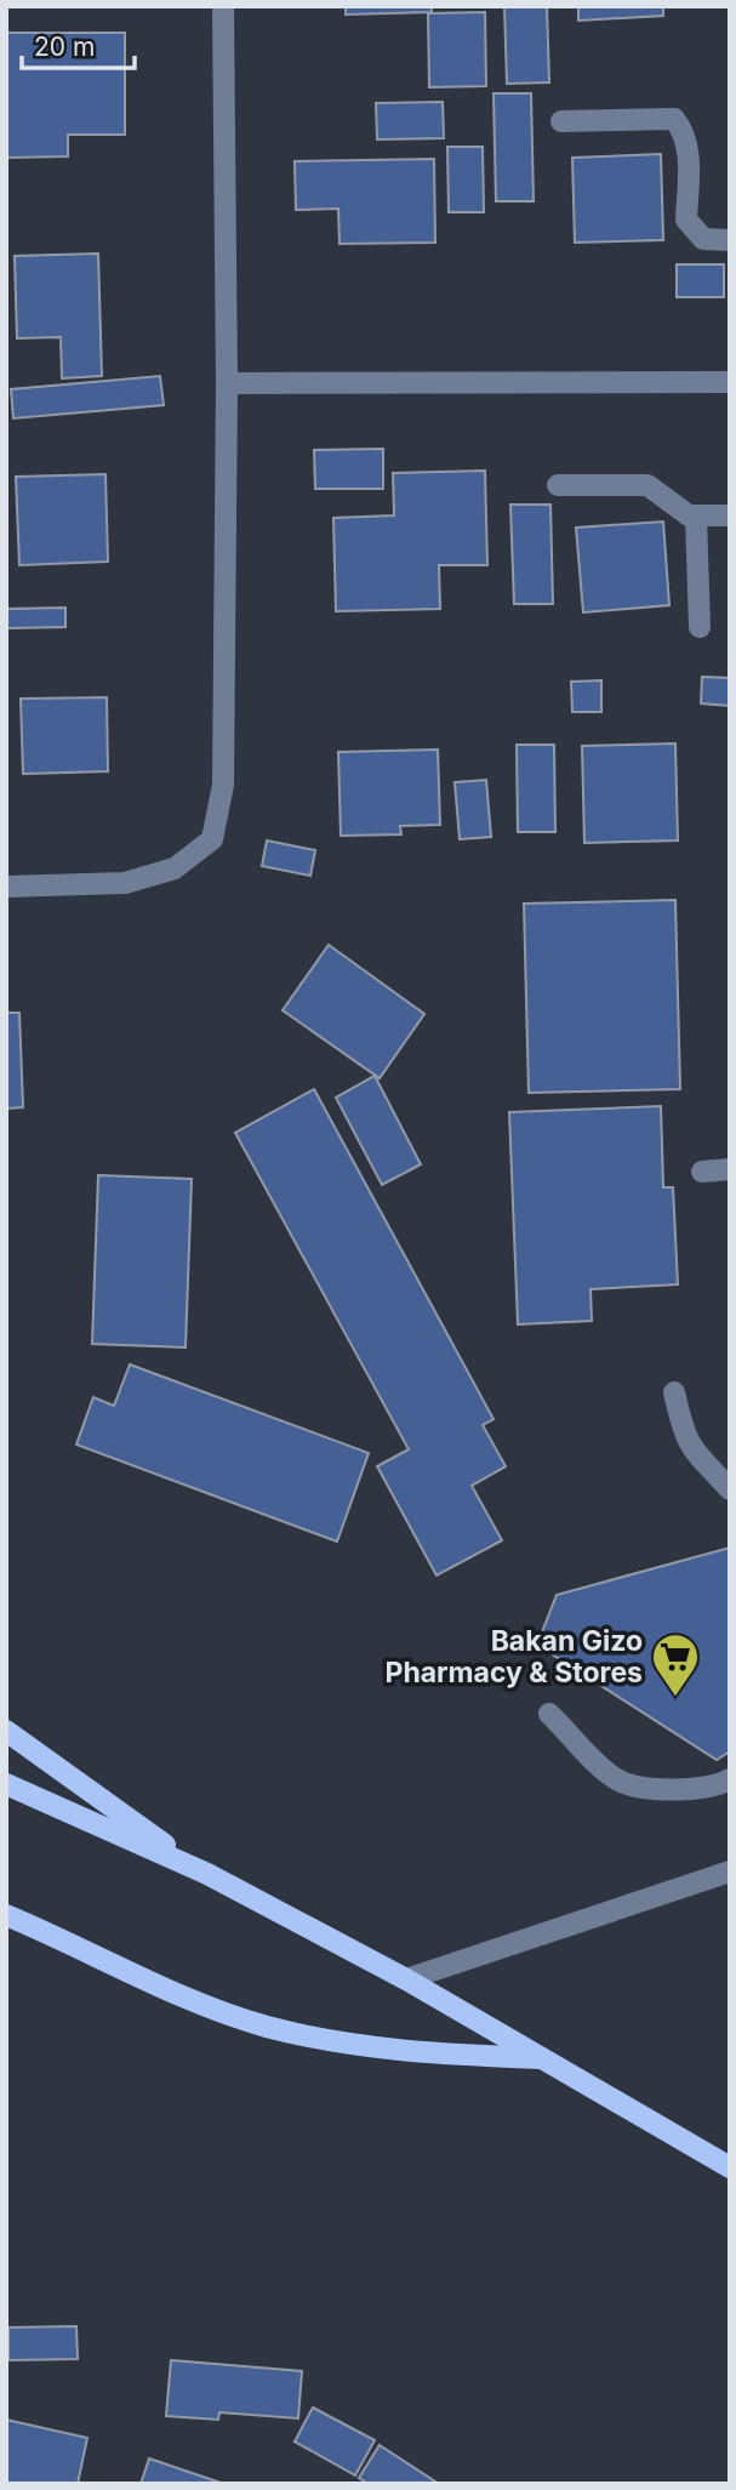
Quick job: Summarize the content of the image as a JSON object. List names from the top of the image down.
{
  "places": {
    "supermarket": ["Bakan Gizo Pharmacy & Stores"]
  },
  "scale_bar": "20 m"
}
